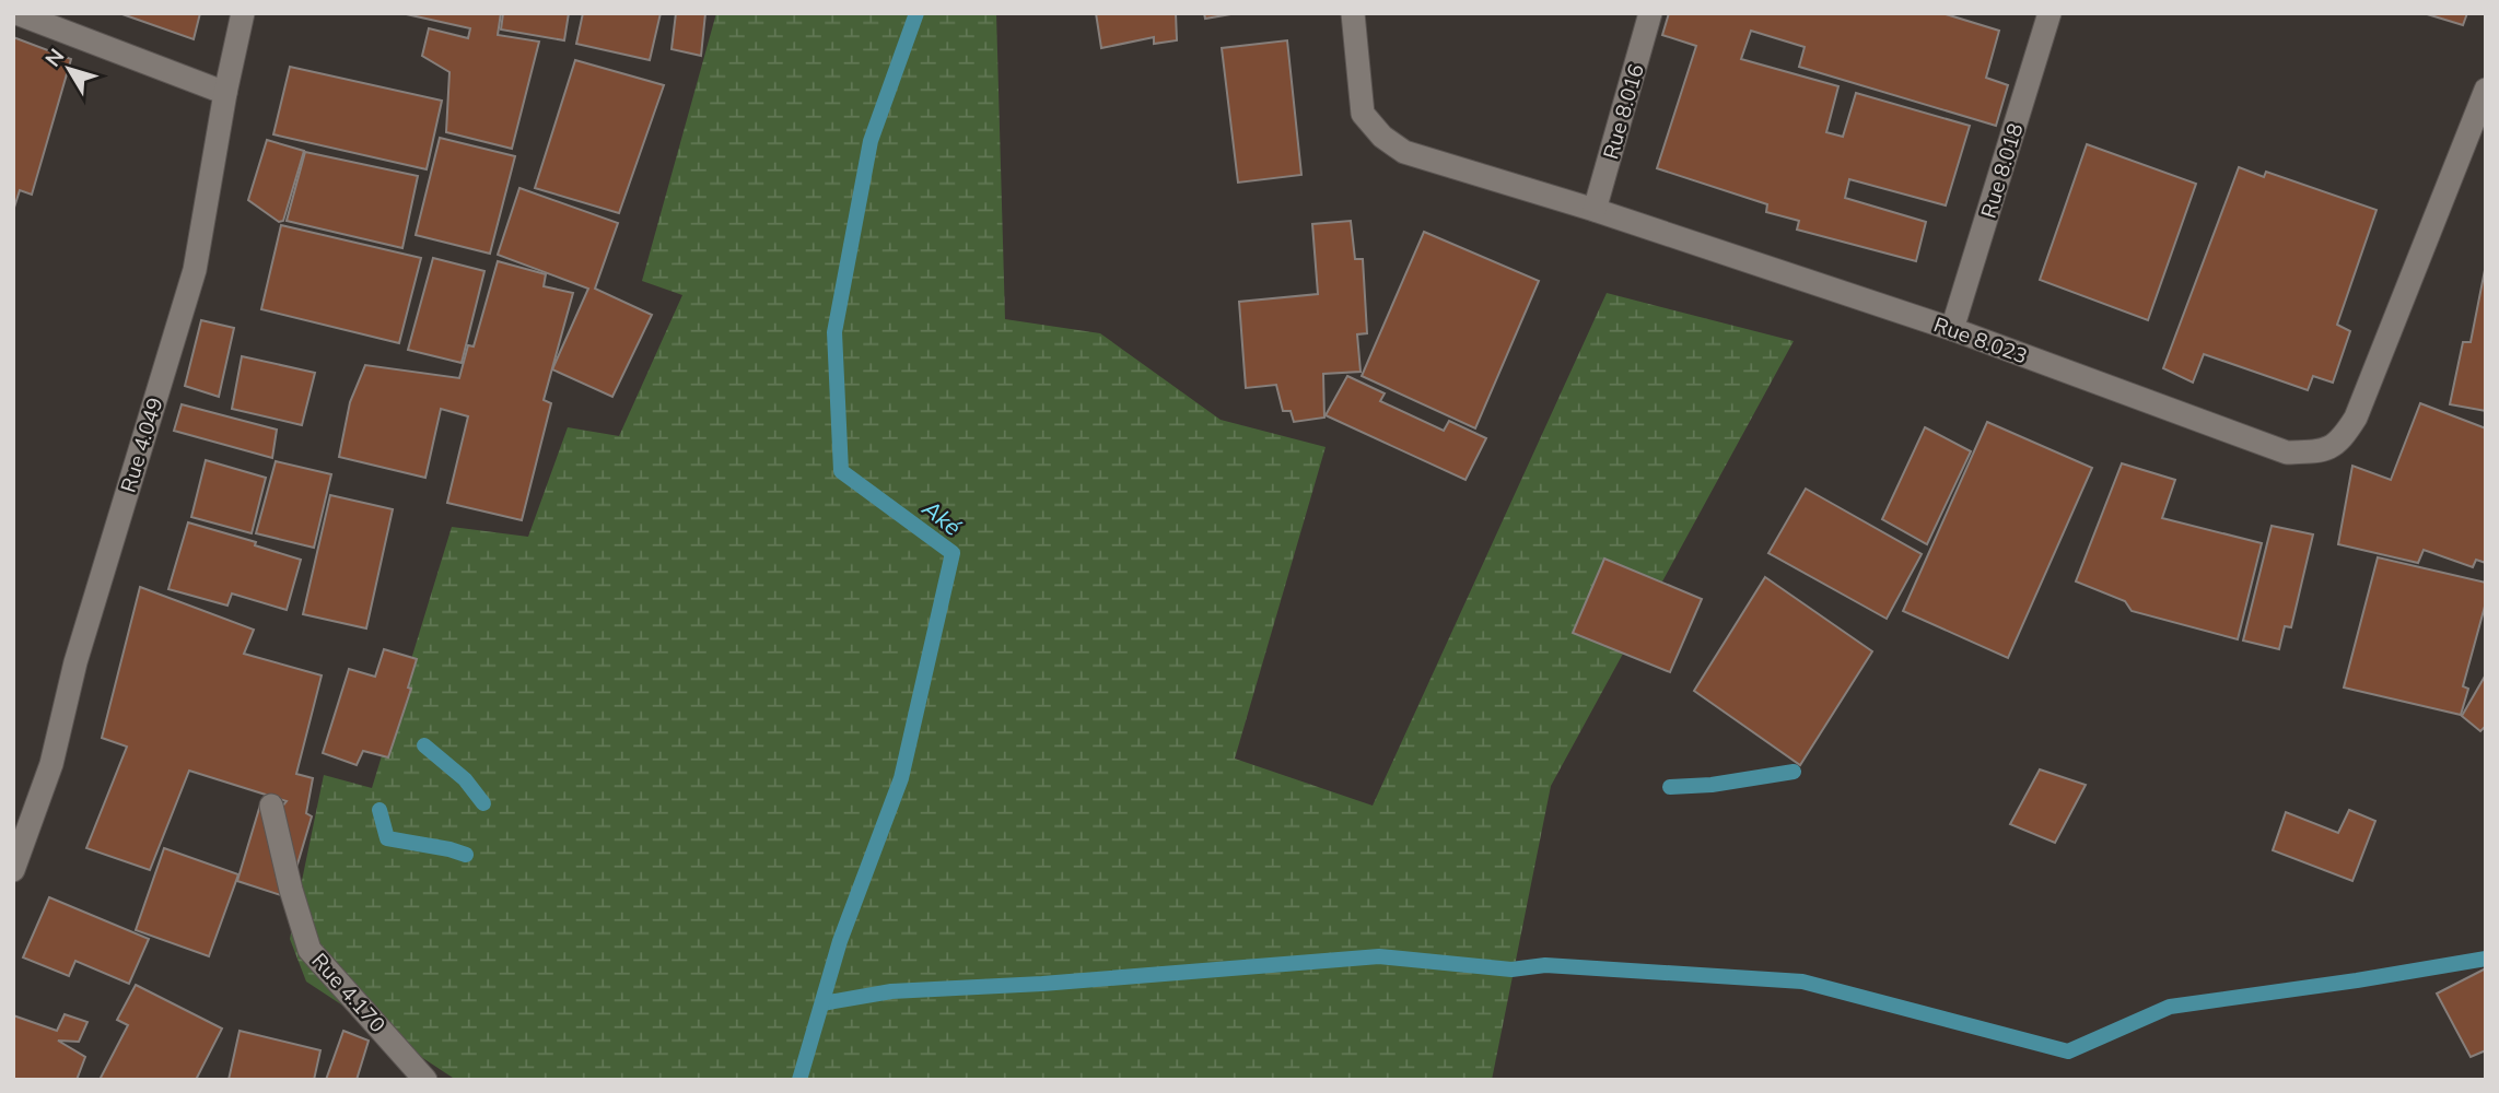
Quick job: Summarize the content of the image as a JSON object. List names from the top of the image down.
{
  "streets": {
    "street": [
      "Rue 8.016",
      "Rue 8.018",
      "Rue 8.023",
      "Rue 4.049",
      "Rue 4.170"
    ]
  },
  "crossings": [
    ["Rue 8.016", "Rue 8.023"],
    ["Rue 8.018", "Rue 8.023"]
  ],
  "water": ["Aké"],
  "north": "top left"
}
